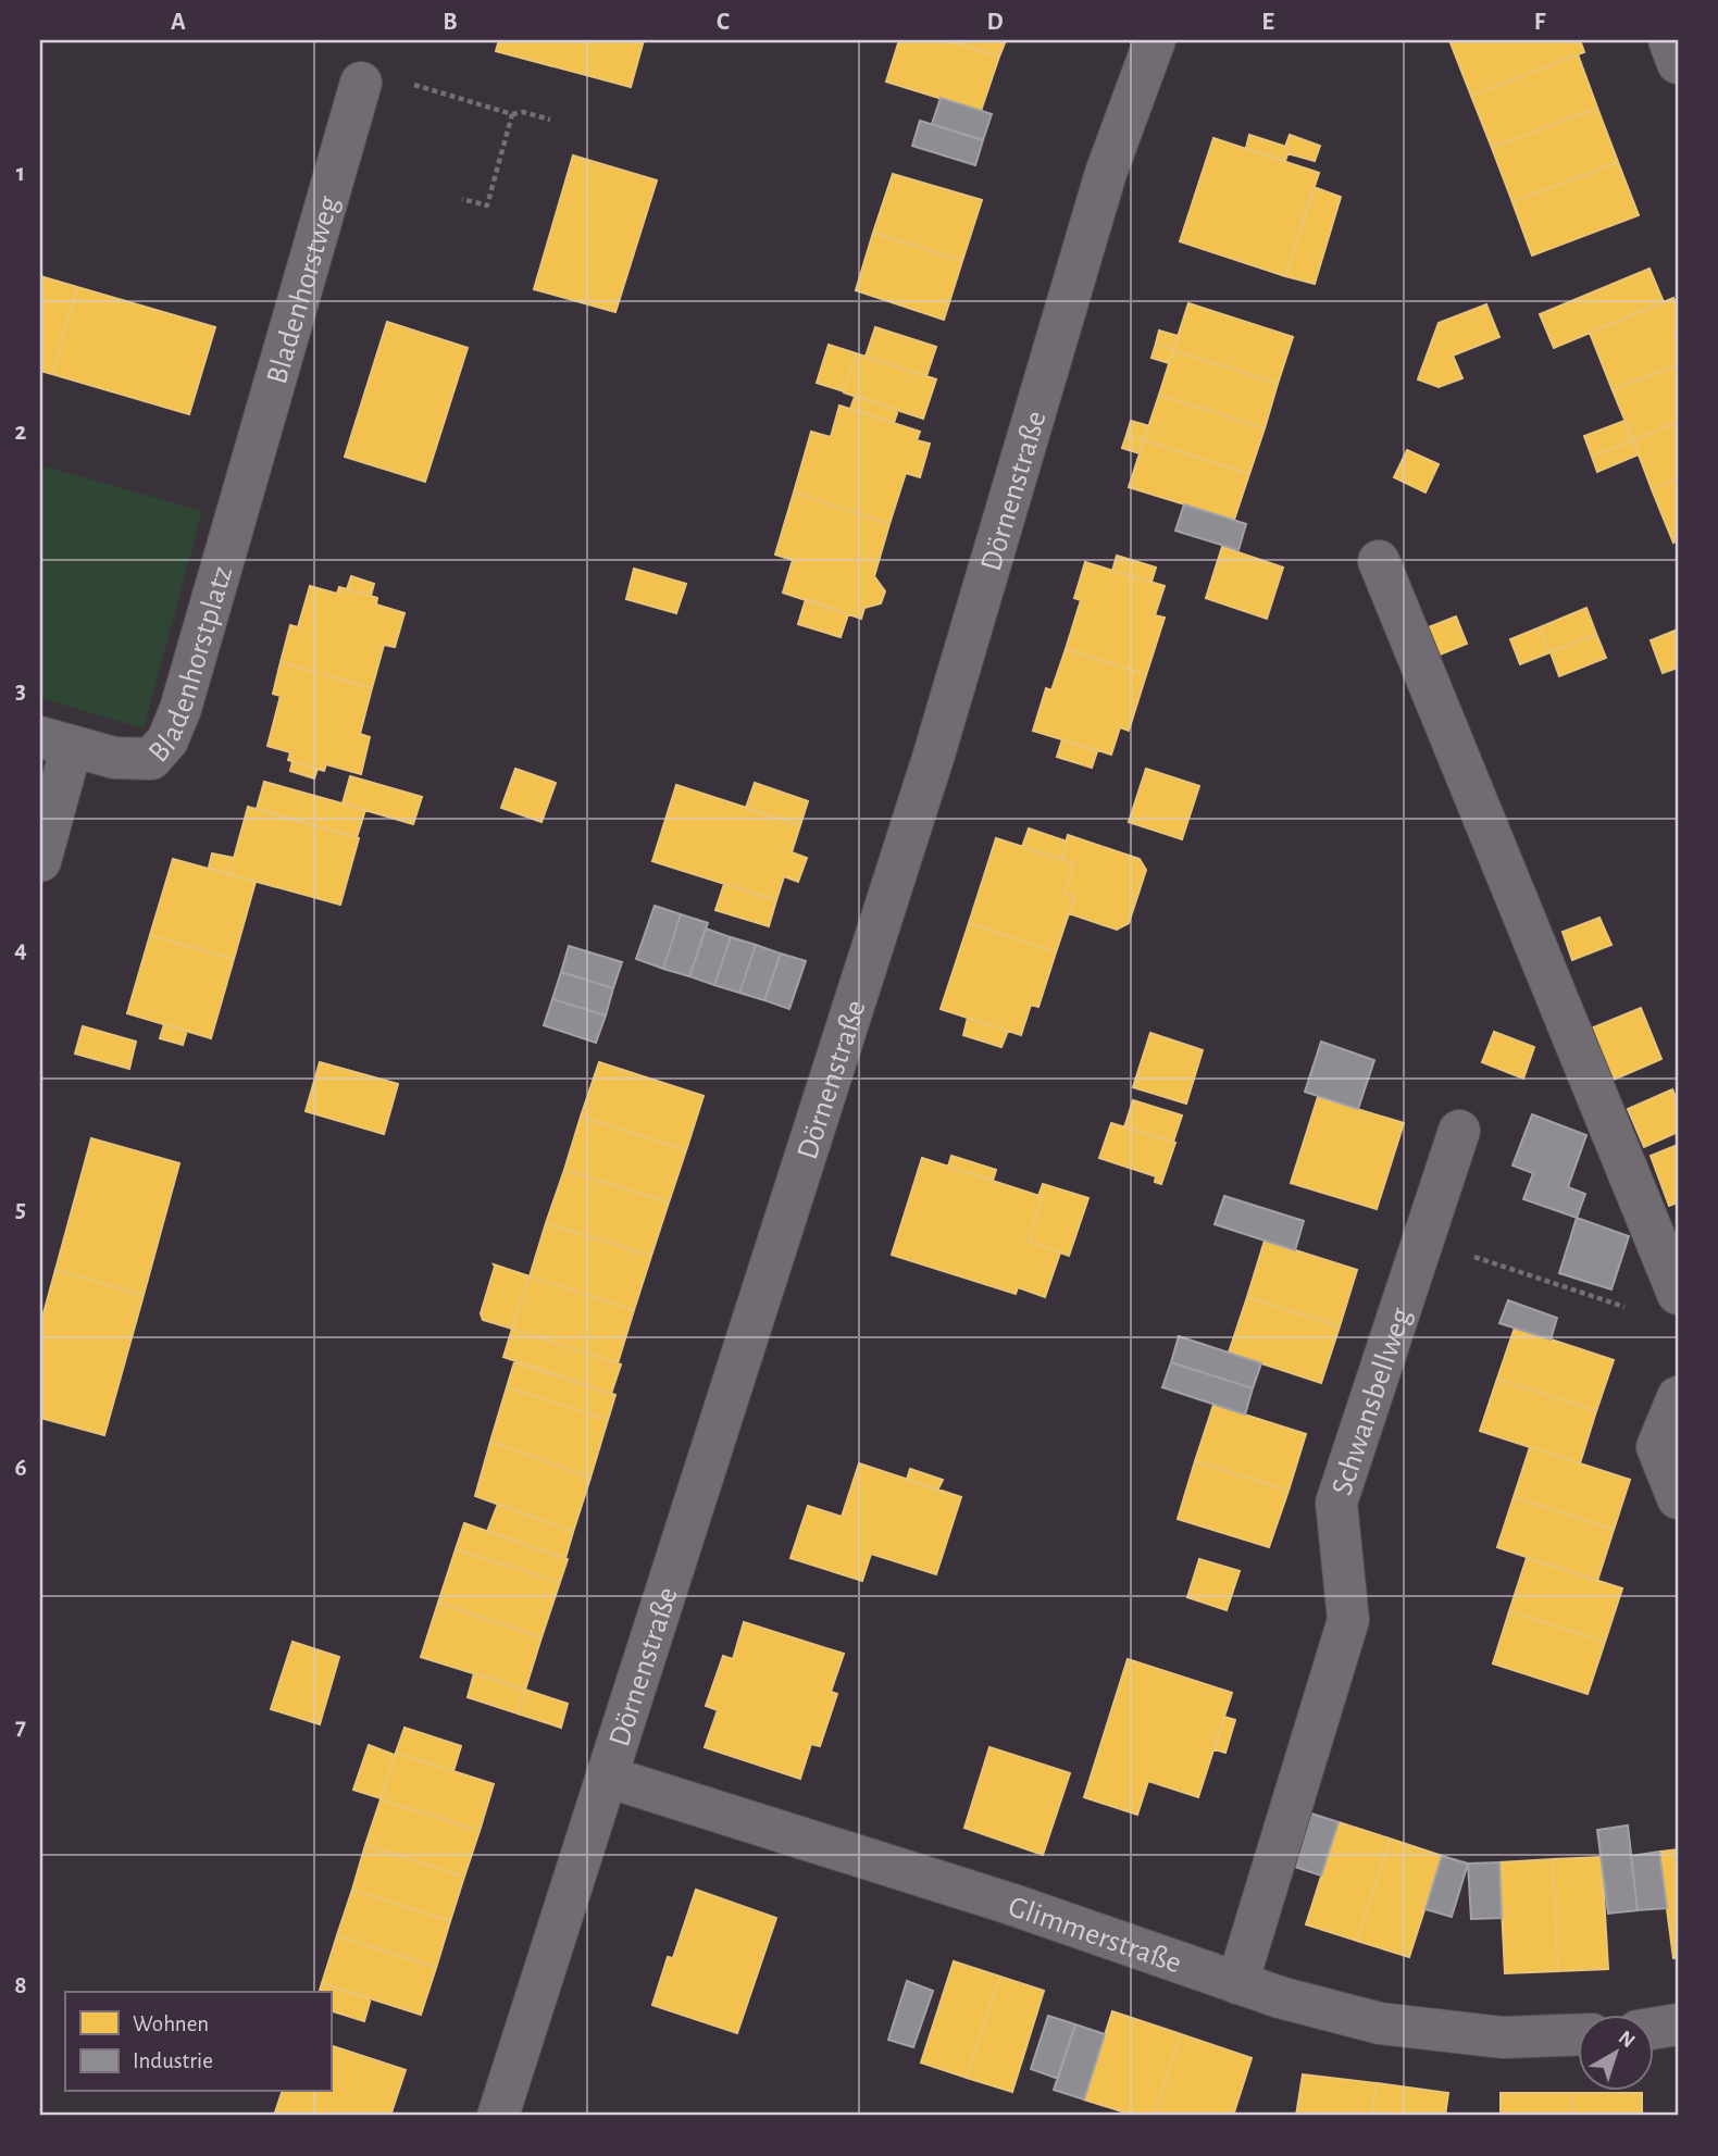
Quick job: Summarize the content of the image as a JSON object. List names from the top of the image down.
{
  "streets": {
    "street": [
      "Bladenhorstweg",
      "Dörnenstraße",
      "Bladenhorstplatz",
      "Schwansbellweg",
      "Glimmerstraße"
    ]
  },
  "crossings": [
    ["Bladenhorstweg", "Bladenhorstplatz"],
    ["Dörnenstraße", "Glimmerstraße"],
    ["Schwansbellweg", "Glimmerstraße"]
  ],
  "legend": ["Wohnen", "Industrie"],
  "north": "top right",
  "grid": {
    "columns": [
      "A",
      "B",
      "C",
      "D",
      "E",
      "F"
    ],
    "rows": [
      "1",
      "2",
      "3",
      "4",
      "5",
      "6",
      "7",
      "8"
    ]
  }
}
